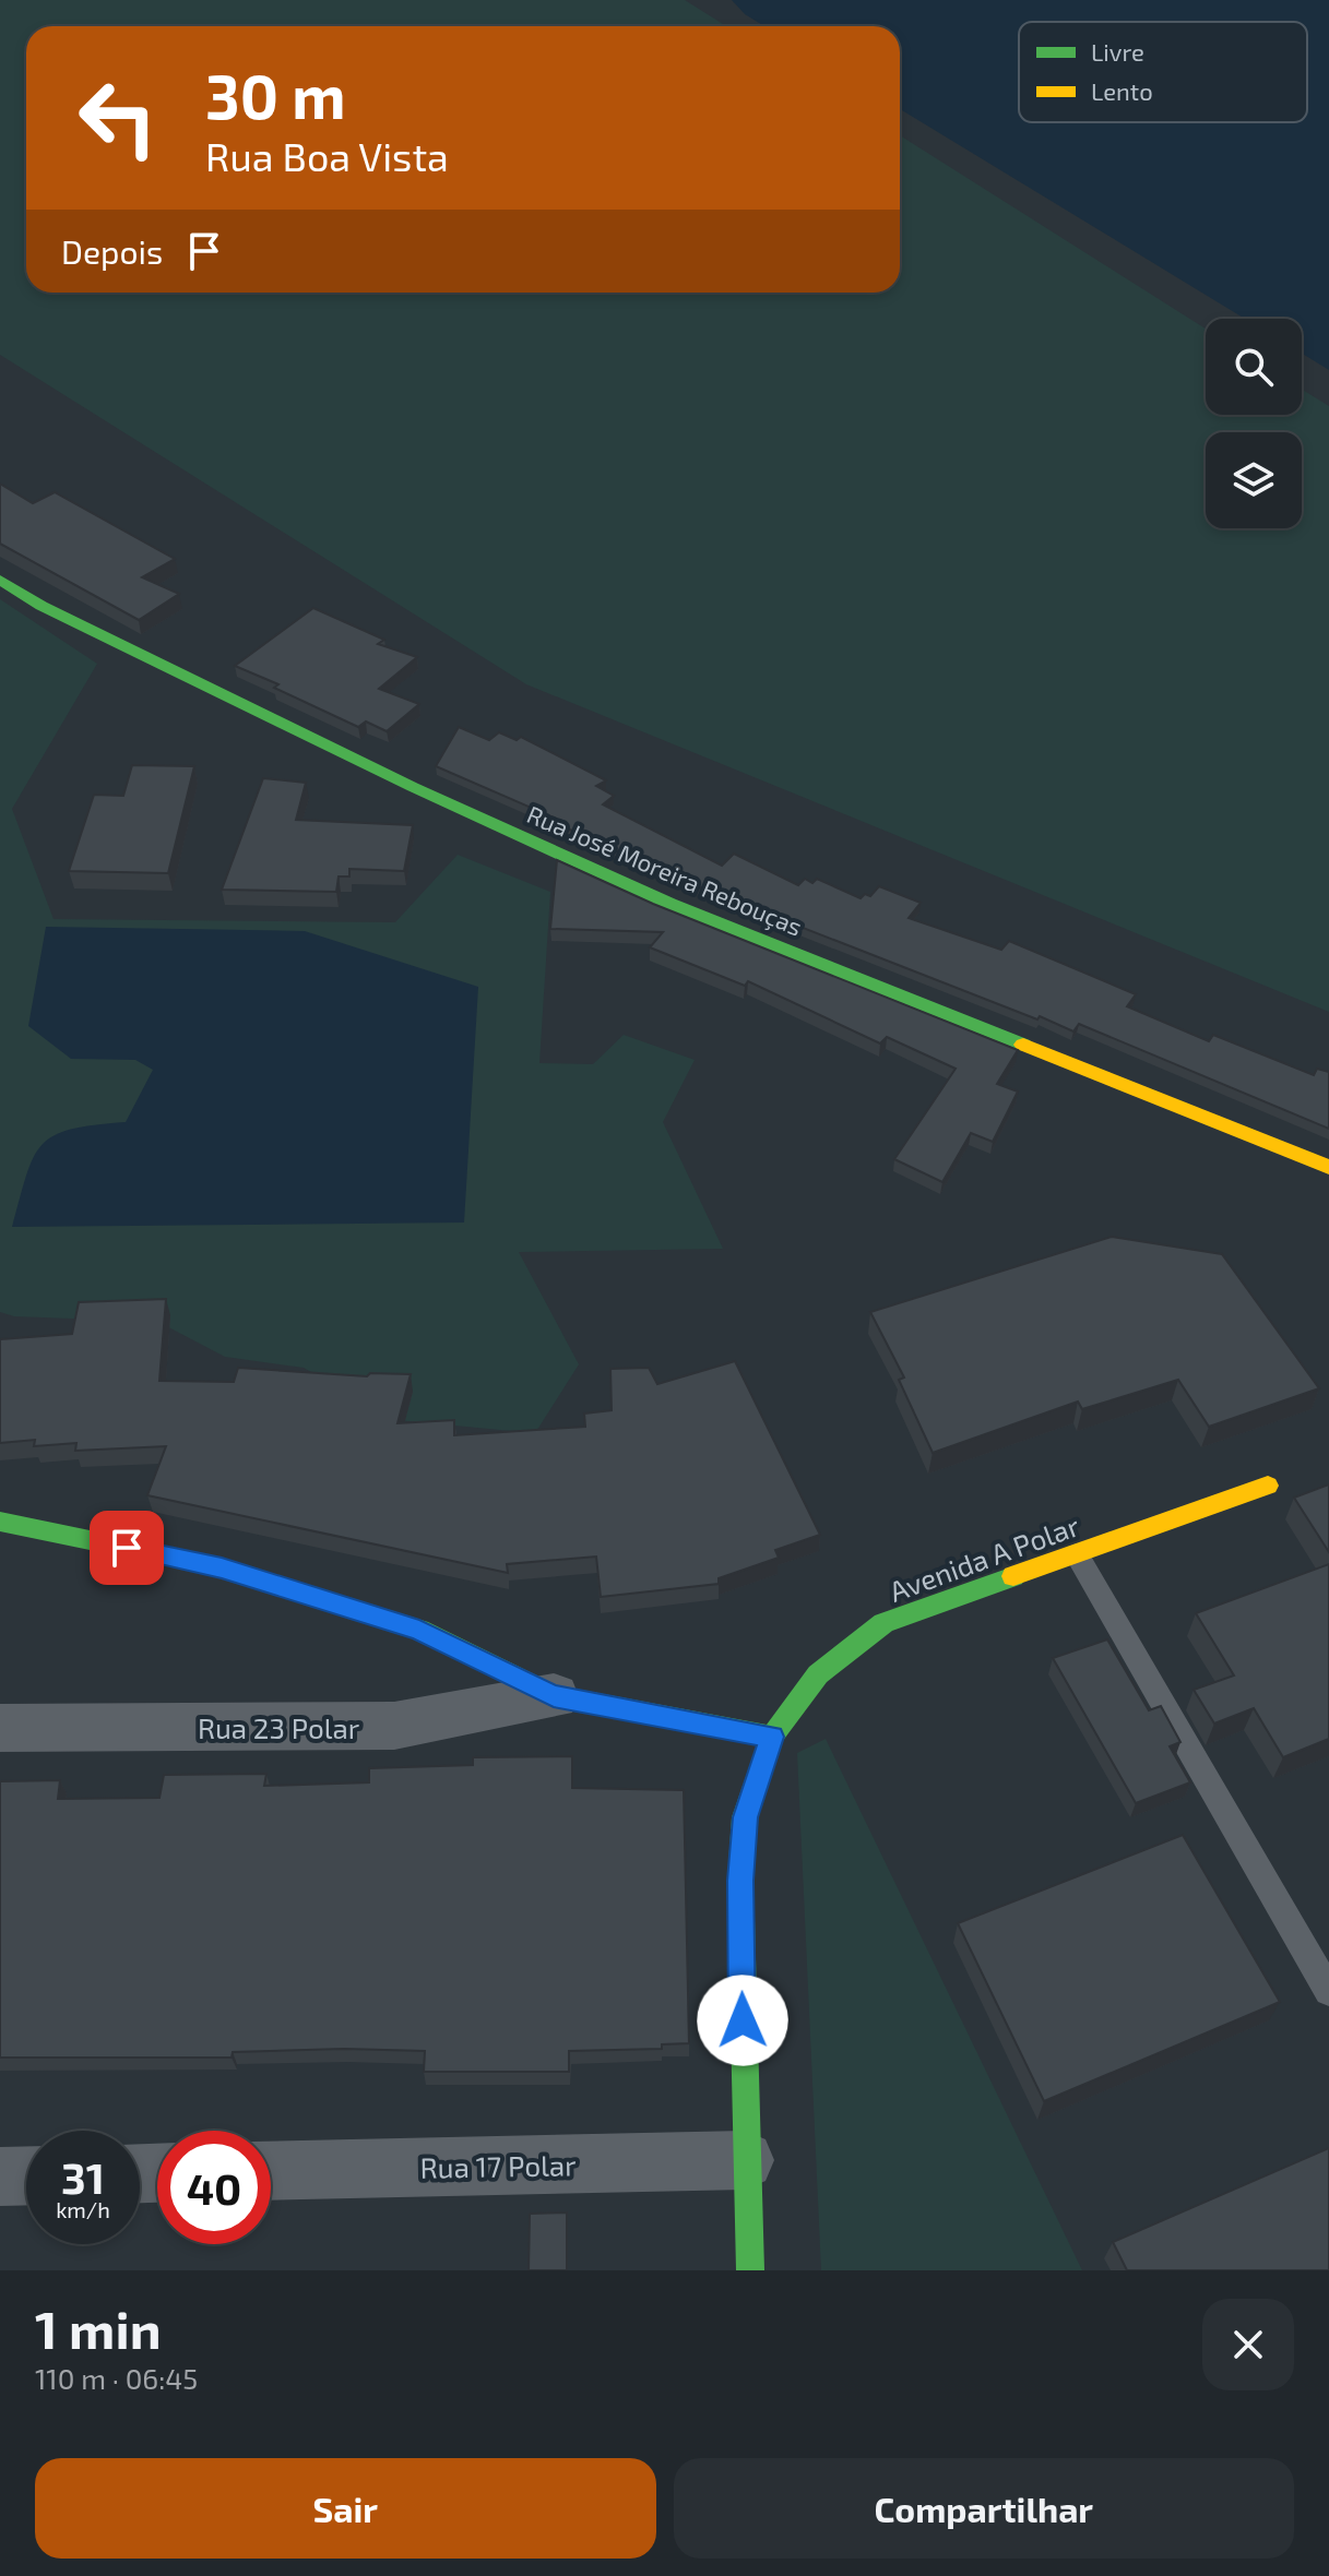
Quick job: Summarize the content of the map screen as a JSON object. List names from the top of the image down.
{
  "streets": {
    "street": [
      "Rua José Moreira Rebouças",
      "Avenida A Polar",
      "Rua 23 Polar",
      "Rua 17 Polar"
    ]
  },
  "crossings": [
    ["Avenida A Polar", "Rua 17 Polar"]
  ],
  "legend": ["Livre", "Lento"],
  "page": {
    "turn": ["30 m", "Rua Boa Vista"],
    "then": "Depois",
    "speed": "31 km/h",
    "limit": "40",
    "heading": ["1 min", "110 m · 06:45"],
    "buttons": ["Sair", "Compartilhar"]
  }
}
